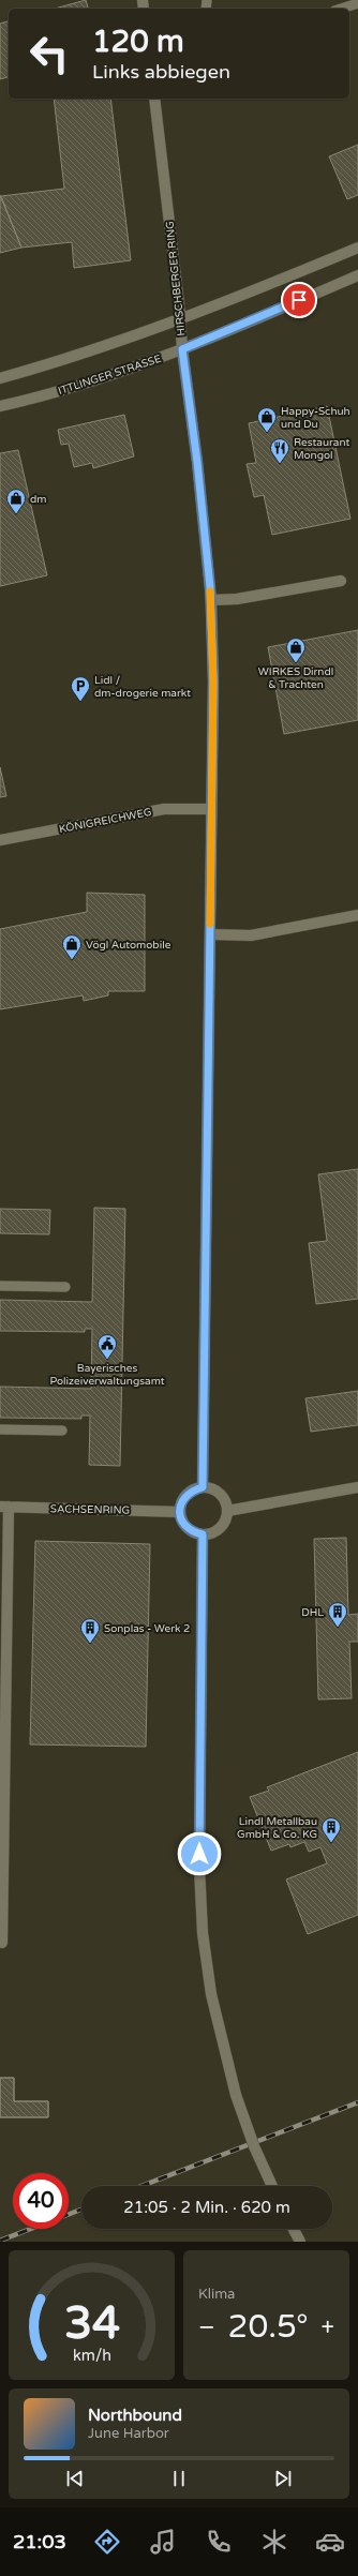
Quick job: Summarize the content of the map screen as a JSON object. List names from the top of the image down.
{
  "streets": {
    "street": [
      "HIRSCHBERGER RING",
      "ITTLINGER STRASSE",
      "KÖNIGREICHWEG",
      "SACHSENRING"
    ]
  },
  "crossings": [
    ["HIRSCHBERGER RING", "ITTLINGER STRASSE"],
    ["HIRSCHBERGER RING", "KÖNIGREICHWEG"],
    ["HIRSCHBERGER RING", "SACHSENRING"]
  ],
  "places": {
    "shop": [
      "Happy-Schuh und Du",
      "dm",
      "WIRKES Dirndl & Trachten",
      "Vögl Automobile"
    ],
    "restaurant": ["Restaurant Mongol"],
    "parking": ["Lidl / dm-drogerie markt"],
    "public building": ["Bayerisches Polizeiverwaltungsamt"],
    "building": ["DHL", "Sonplas - Werk 2", "Lindl Metallbau GmbH & Co. KG"]
  },
  "page": {
    "turn": ["120 m", "Links abbiegen"],
    "limit": "40",
    "trip": "21:05 · 2 Min. · 620 m",
    "tile": "Klima",
    "heat": ["−", "20.5°", "+"],
    "song": ["Northbound", "June Harbor"],
    "tabs": "21:03",
    "gauge": ["34", "km/h"]
  }
}
